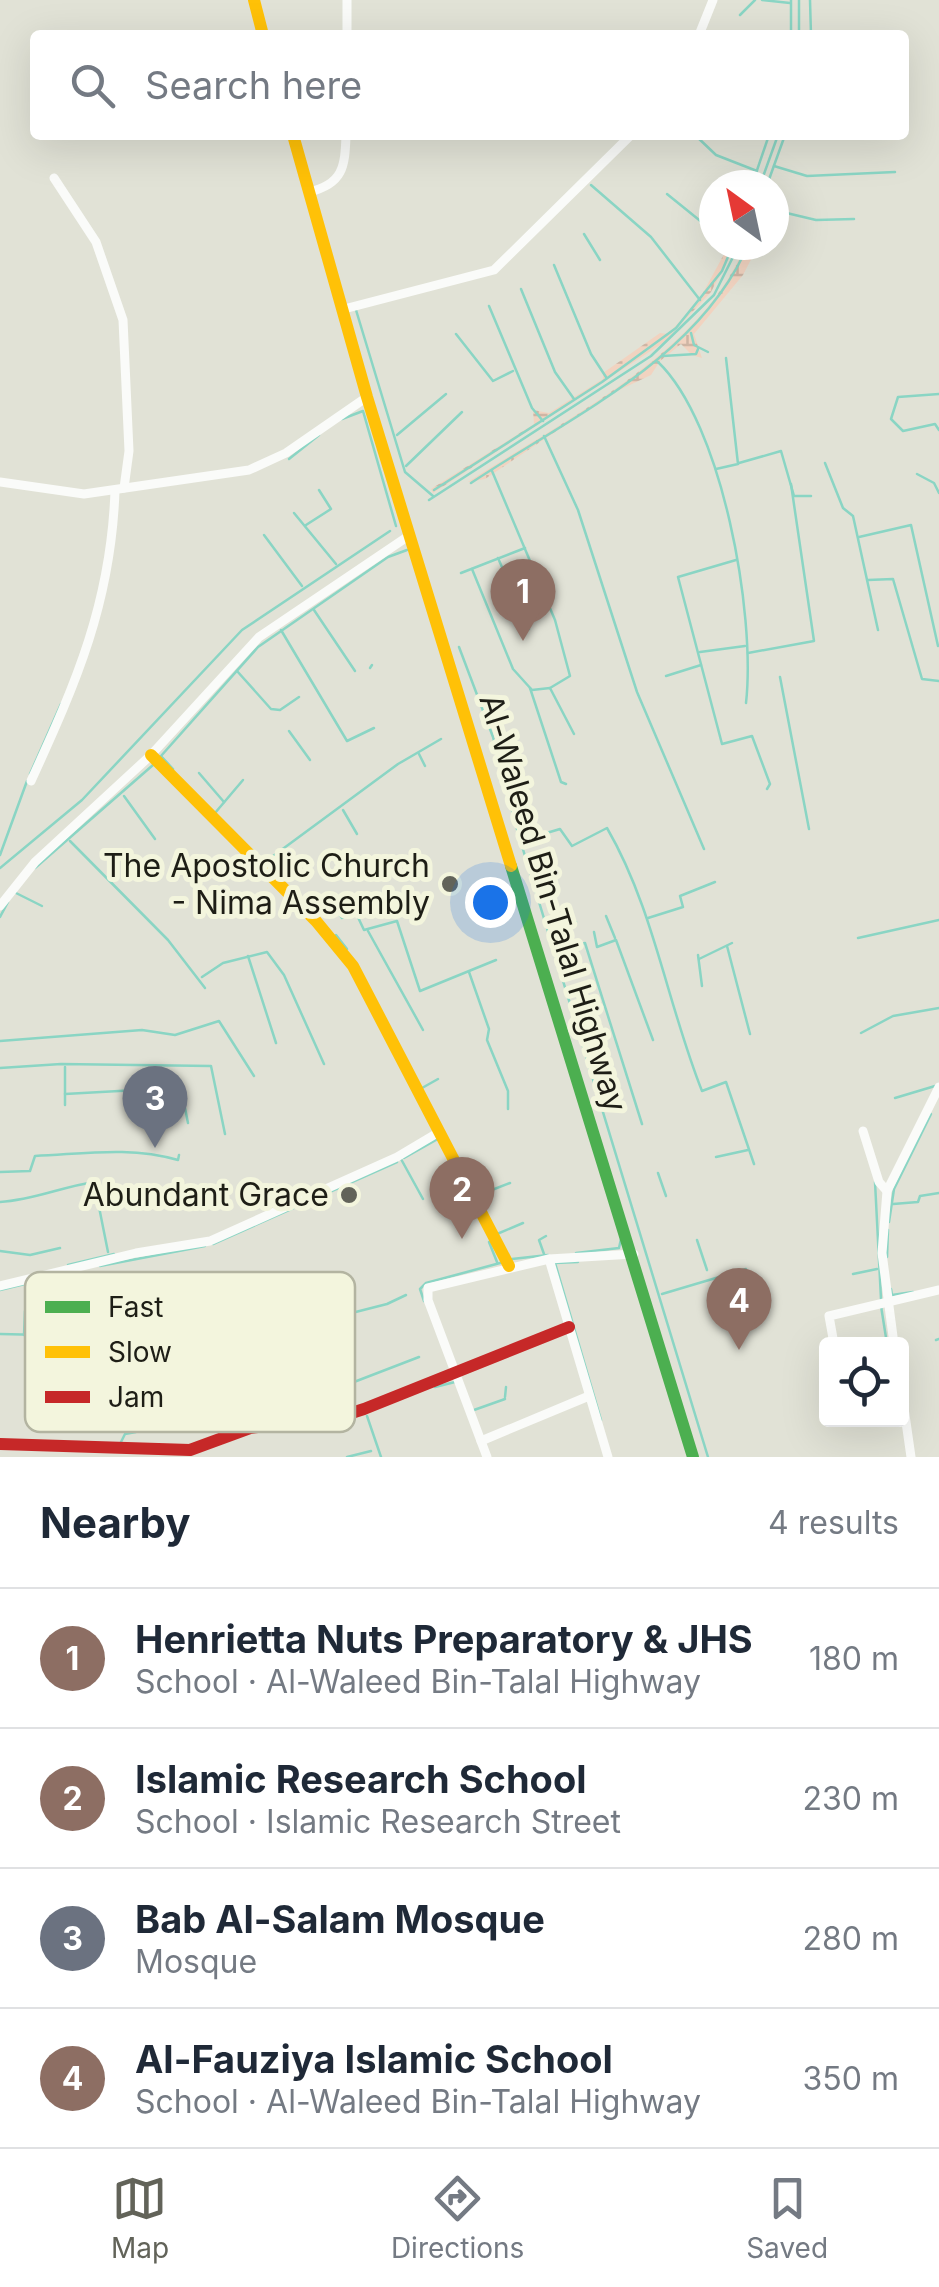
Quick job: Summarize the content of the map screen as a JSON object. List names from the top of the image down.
{
  "streets": {
    "street": ["Al-Waleed Bin-Talal Highway"]
  },
  "places": ["The Apostolic Church - Nima Assembly", "Abundant Grace"],
  "legend": ["Fast", "Slow", "Jam"],
  "north": "top left",
  "page": {
    "search": "Search here",
    "pins": [
      "1",
      "3",
      "2",
      "4"
    ],
    "heading": ["Nearby", "4 results"],
    "list": [
      {
        "mark": "1",
        "name": "Henrietta Nuts Preparatory & JHS",
        "note": "School · Al-Waleed Bin-Talal Highway",
        "value": "180 m"
      },
      {
        "mark": "2",
        "name": "Islamic Research School",
        "note": "School · Islamic Research Street",
        "value": "230 m"
      },
      {
        "mark": "3",
        "name": "Bab Al-Salam Mosque",
        "note": "Mosque",
        "value": "280 m"
      },
      {
        "mark": "4",
        "name": "Al-Fauziya Islamic School",
        "note": "School · Al-Waleed Bin-Talal Highway",
        "value": "350 m"
      }
    ],
    "nav": ["Map", "Directions", "Saved"]
  }
}
